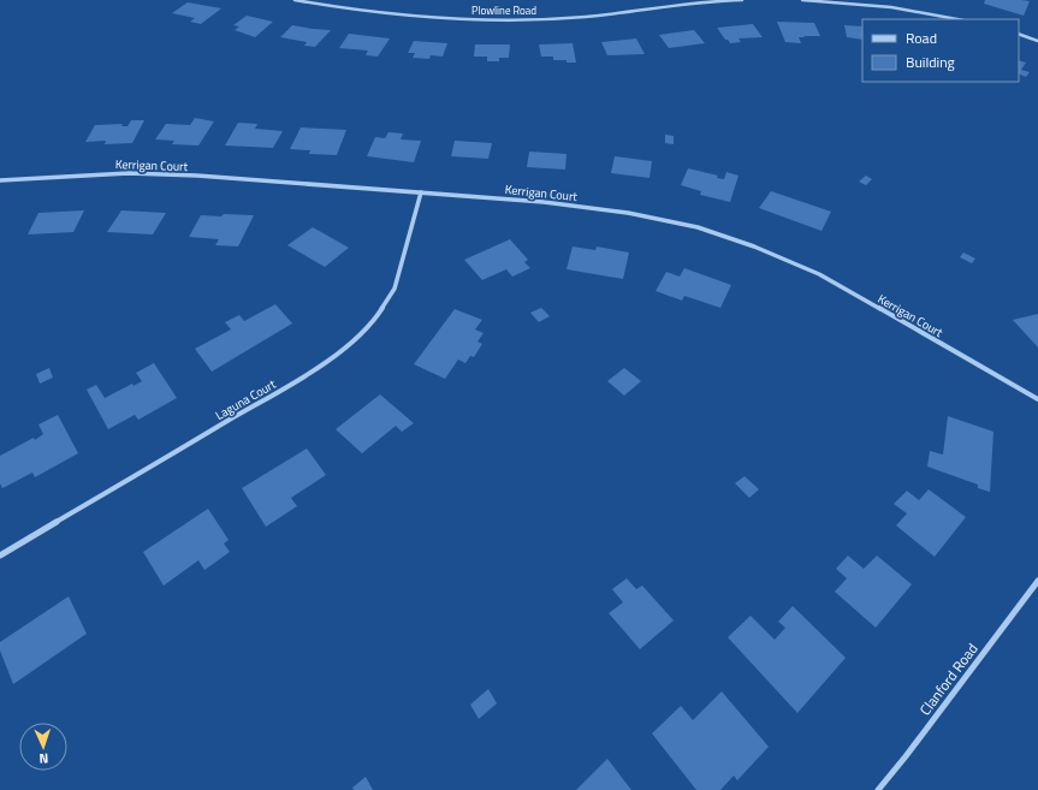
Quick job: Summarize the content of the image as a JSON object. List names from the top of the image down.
{
  "streets": {
    "street": [
      "Plowline Road",
      "Kerrigan Court",
      "Laguna Court",
      "Clanford Road"
    ]
  },
  "crossings": [
    ["Kerrigan Court", "Laguna Court"]
  ],
  "legend": ["Road", "Building"],
  "north": "bottom"
}
